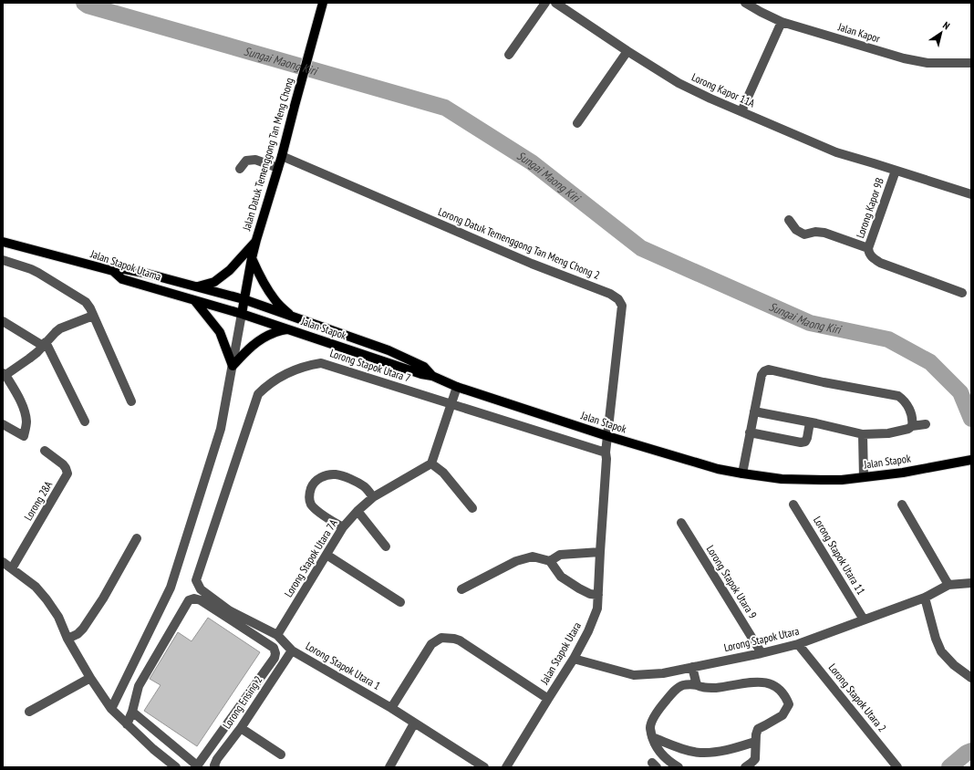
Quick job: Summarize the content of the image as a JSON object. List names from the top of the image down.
{
  "streets": {
    "main road": ["Jalan Datuk Temenggong Tan Meng Chong", "Jalan Stapok Utama", "Jalan Stapok"],
    "street": [
      "Jalan Kapor",
      "Lorong Kapor 11A",
      "Lorong Kapor 9B",
      "Lorong Datuk Temenggong Tan Meng Chong 2",
      "Lorong Stapok Utara 7",
      "Lorong 28A",
      "Lorong Stapok Utara 11",
      "Lorong Stapok Utara 7A",
      "Lorong Stapok Utara 9",
      "Lorong Stapok Utara",
      "Jalan Stapok Utara",
      "Lorong Stapok Utara 1",
      "Lorong Stapok Utara 2",
      "Lorong Ensing 2"
    ]
  },
  "crossings": [
    ["Lorong Kapor 11A", "Lorong Kapor 9B"],
    ["Jalan Datuk Temenggong Tan Meng Chong", "Lorong Datuk Temenggong Tan Meng Chong 2"],
    ["Jalan Datuk Temenggong Tan Meng Chong", "Jalan Stapok Utama"],
    ["Jalan Datuk Temenggong Tan Meng Chong", "Jalan Stapok"],
    ["Lorong Datuk Temenggong Tan Meng Chong 2", "Jalan Stapok"],
    ["Lorong Datuk Temenggong Tan Meng Chong 2", "Lorong Stapok Utara 7"],
    ["Lorong Datuk Temenggong Tan Meng Chong 2", "Jalan Stapok Utara"],
    ["Jalan Stapok Utama", "Jalan Stapok"],
    ["Lorong Stapok Utara 7", "Jalan Stapok Utara"],
    ["Lorong Stapok Utara 7", "Lorong Stapok Utara 1"],
    ["Lorong Stapok Utara 11", "Lorong Stapok Utara"],
    ["Lorong Stapok Utara 7A", "Lorong Stapok Utara 1"],
    ["Lorong Stapok Utara 9", "Lorong Stapok Utara"],
    ["Lorong Stapok Utara", "Jalan Stapok Utara"],
    ["Lorong Stapok Utara", "Lorong Stapok Utara 2"],
    ["Lorong Stapok Utara 1", "Lorong Ensing 2"]
  ],
  "water": ["Sungai Maong Kiri"],
  "north": "top right"
}
